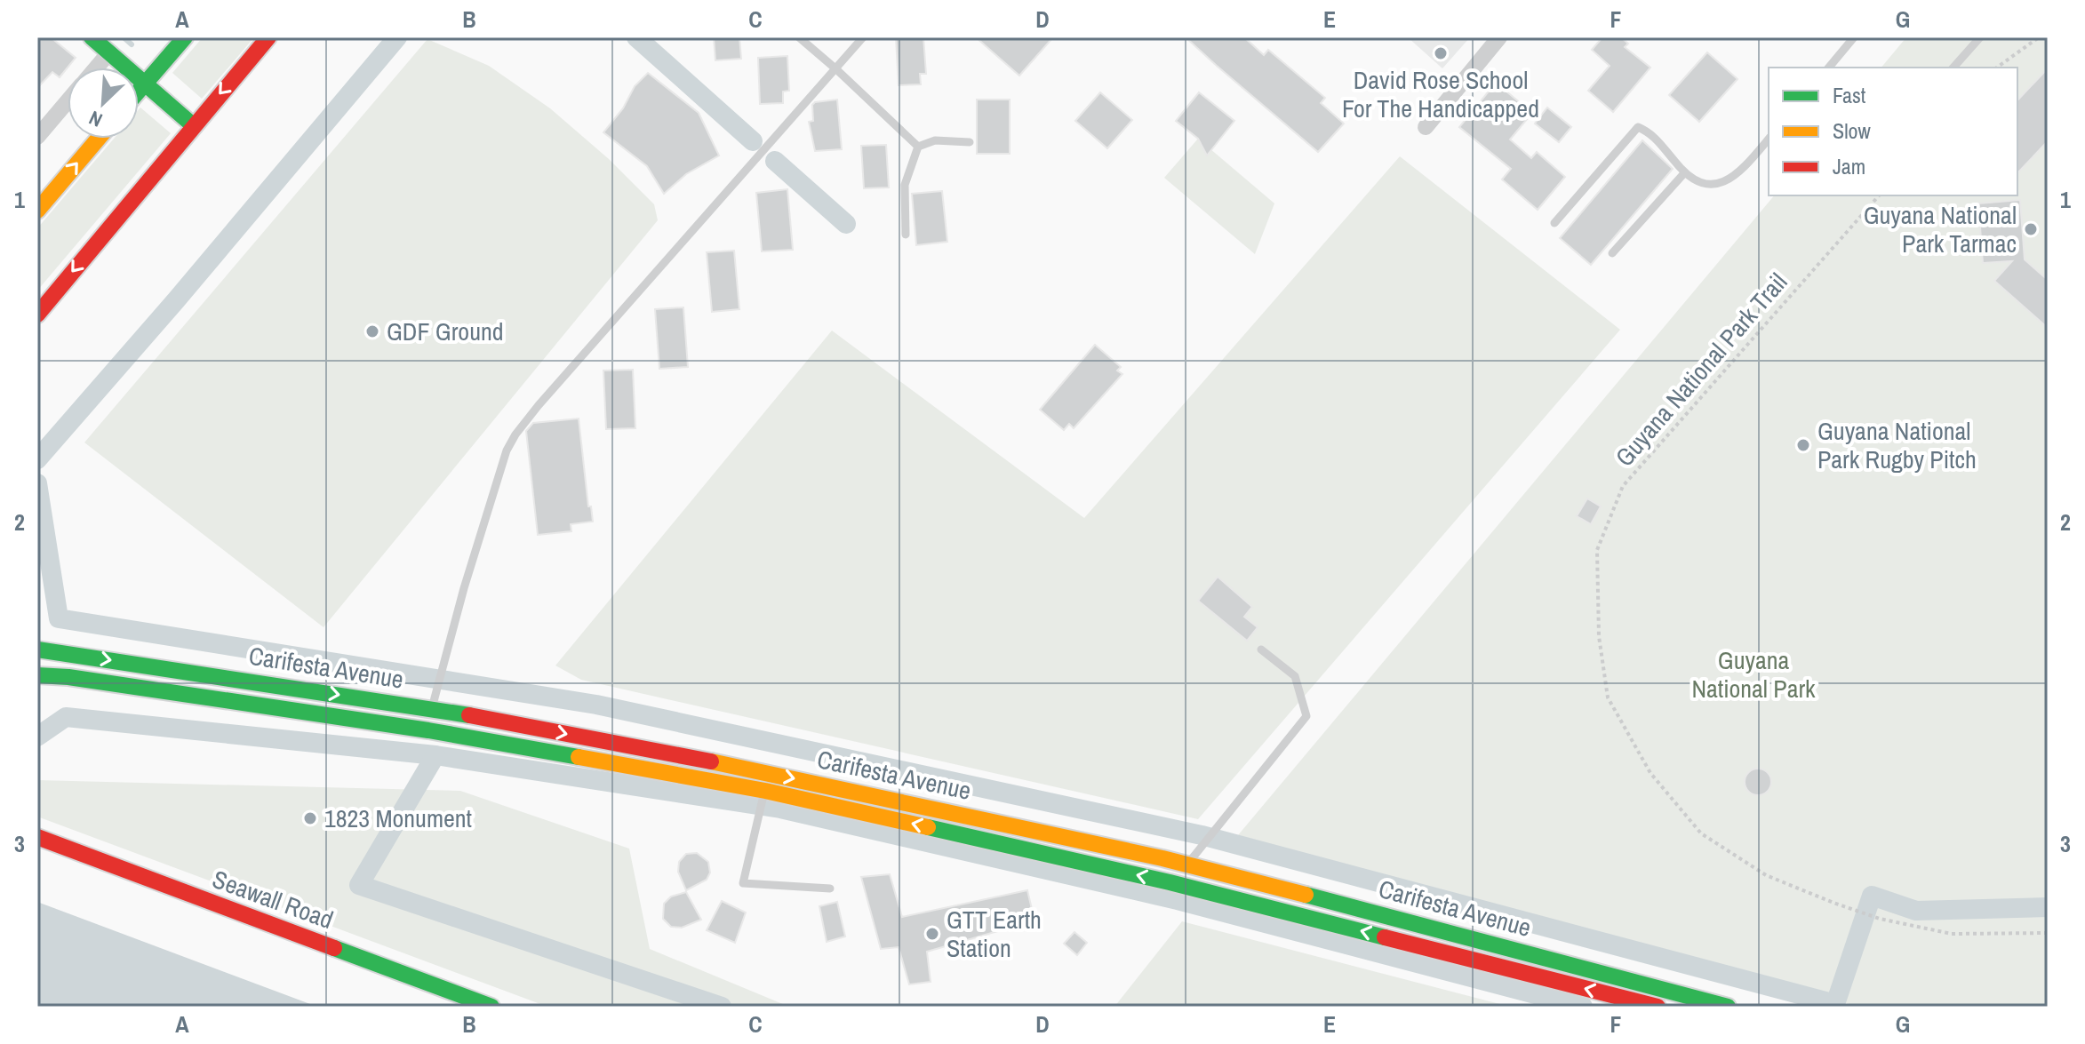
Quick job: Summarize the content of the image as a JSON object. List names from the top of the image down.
{
  "streets": {
    "main road": ["Carifesta Avenue", "Seawall Road"],
    "path": ["Guyana National Park Trail"]
  },
  "parks": ["Guyana National Park"],
  "places": [
    "David Rose School For The Handicapped",
    "Guyana National Park Tarmac",
    "GDF Ground",
    "Guyana National Park Rugby Pitch",
    "1823 Monument",
    "GTT Earth Station"
  ],
  "legend": ["Fast", "Slow", "Jam"],
  "north": "bottom left",
  "grid": {
    "columns": [
      "A",
      "B",
      "C",
      "D",
      "E",
      "F",
      "G"
    ],
    "rows": ["1", "2", "3"]
  }
}
